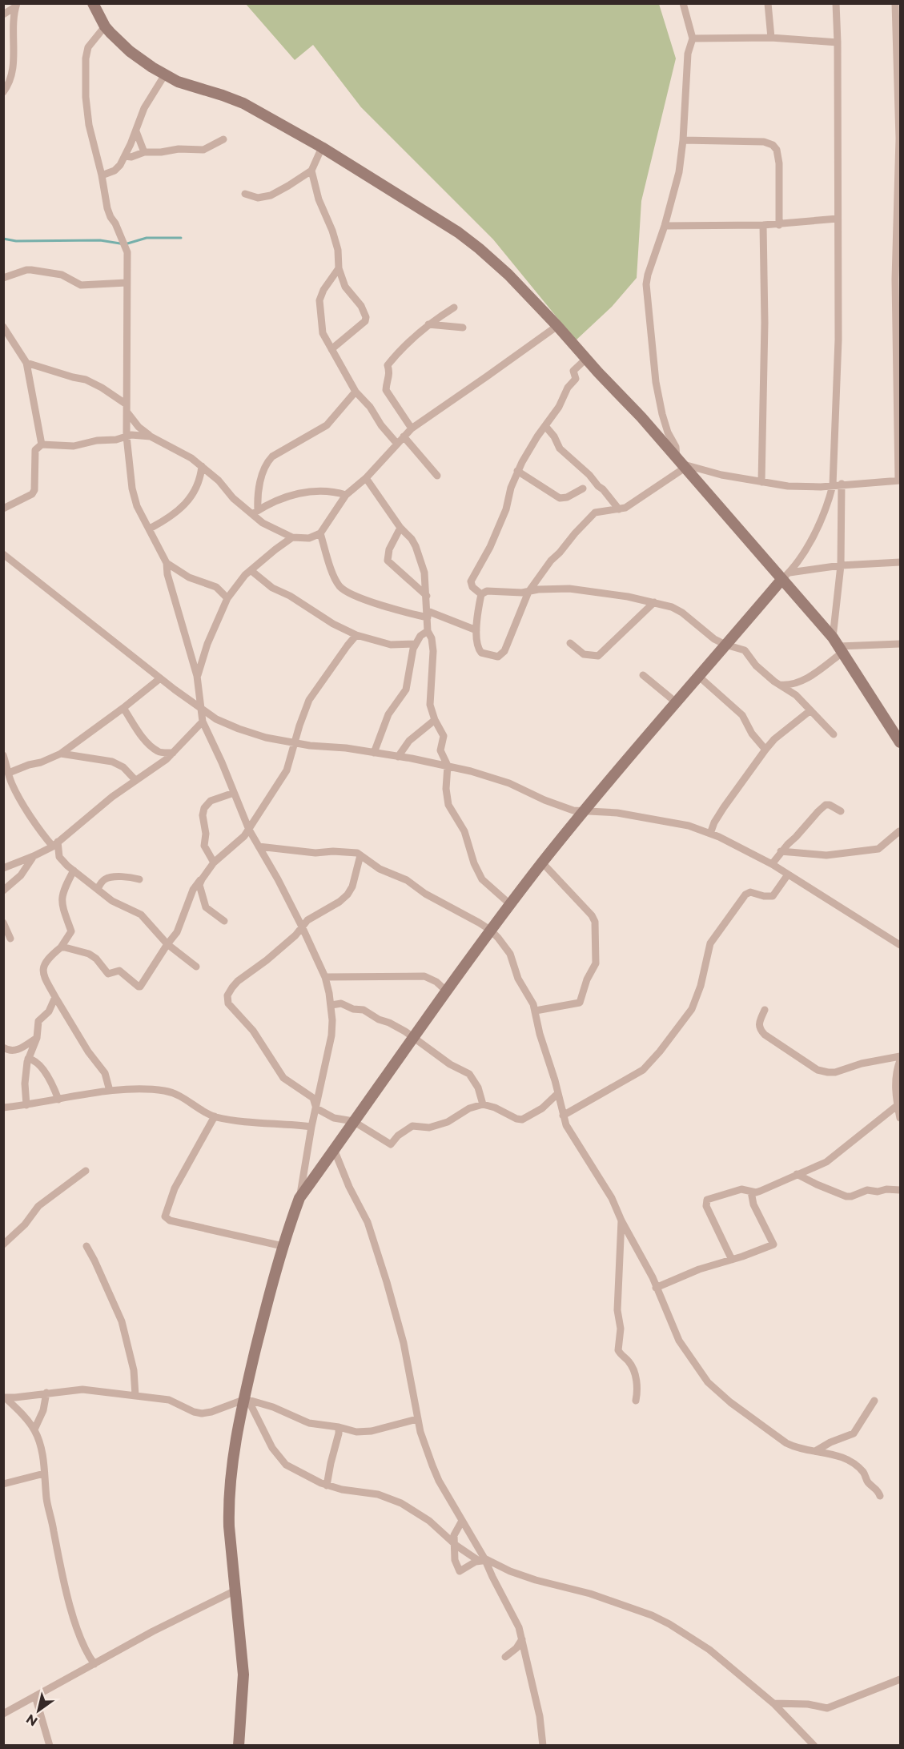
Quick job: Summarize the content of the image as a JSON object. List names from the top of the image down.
{
  "north": "bottom left"
}
